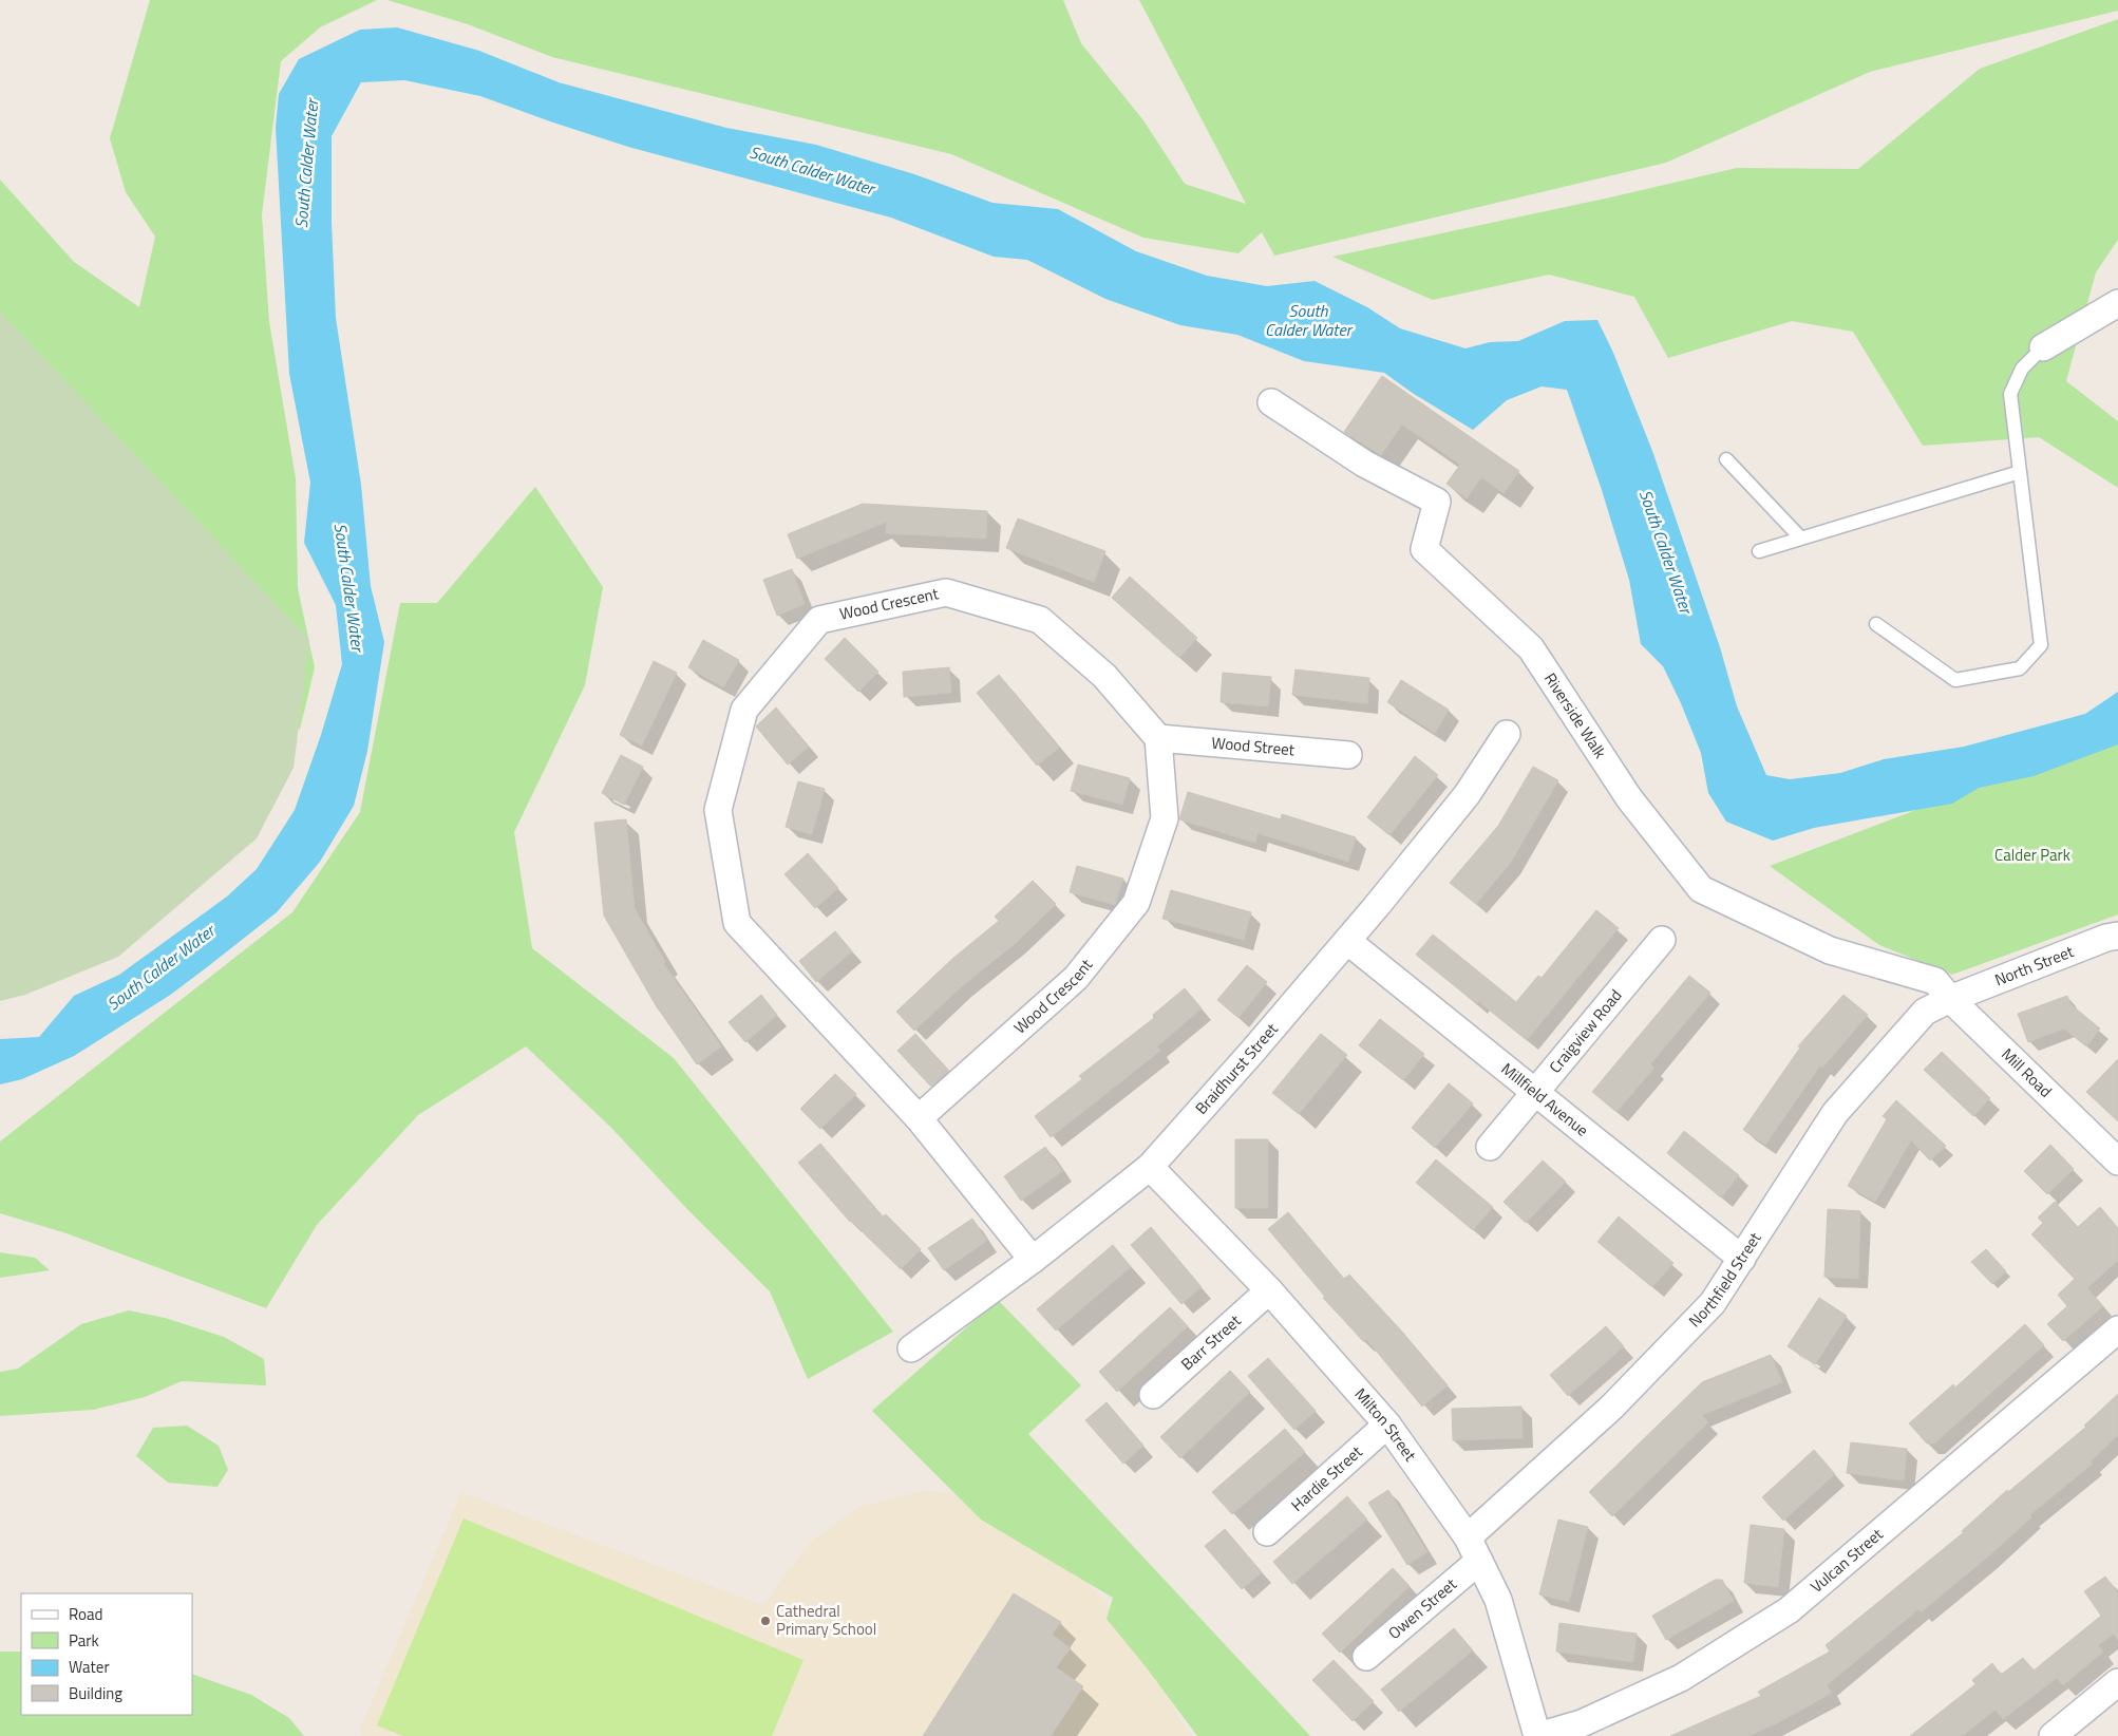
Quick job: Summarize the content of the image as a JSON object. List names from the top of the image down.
{
  "streets": {
    "street": [
      "Wood Crescent",
      "Riverside Walk",
      "Wood Street",
      "North Street",
      "Craigview Road",
      "Braidhurst Street",
      "Mill Road",
      "Millfield Avenue",
      "Northfield Street",
      "Barr Street",
      "Milton Street",
      "Hardie Street",
      "Vulcan Street",
      "Owen Street"
    ]
  },
  "crossings": [
    ["Wood Crescent", "Wood Street"],
    ["Wood Crescent", "Braidhurst Street"],
    ["Riverside Walk", "North Street"],
    ["Riverside Walk", "Mill Road"],
    ["Riverside Walk", "Northfield Street"],
    ["North Street", "Mill Road"],
    ["North Street", "Northfield Street"],
    ["Craigview Road", "Millfield Avenue"],
    ["Braidhurst Street", "Millfield Avenue"],
    ["Braidhurst Street", "Milton Street"],
    ["Mill Road", "Northfield Street"],
    ["Millfield Avenue", "Northfield Street"],
    ["Northfield Street", "Milton Street"],
    ["Barr Street", "Milton Street"],
    ["Milton Street", "Hardie Street"],
    ["Milton Street", "Vulcan Street"],
    ["Milton Street", "Owen Street"]
  ],
  "water": ["South Calder Water"],
  "parks": ["Calder Park"],
  "places": ["Cathedral Primary School"],
  "legend": [
    "Road",
    "Park",
    "Water",
    "Building"
  ]
}
